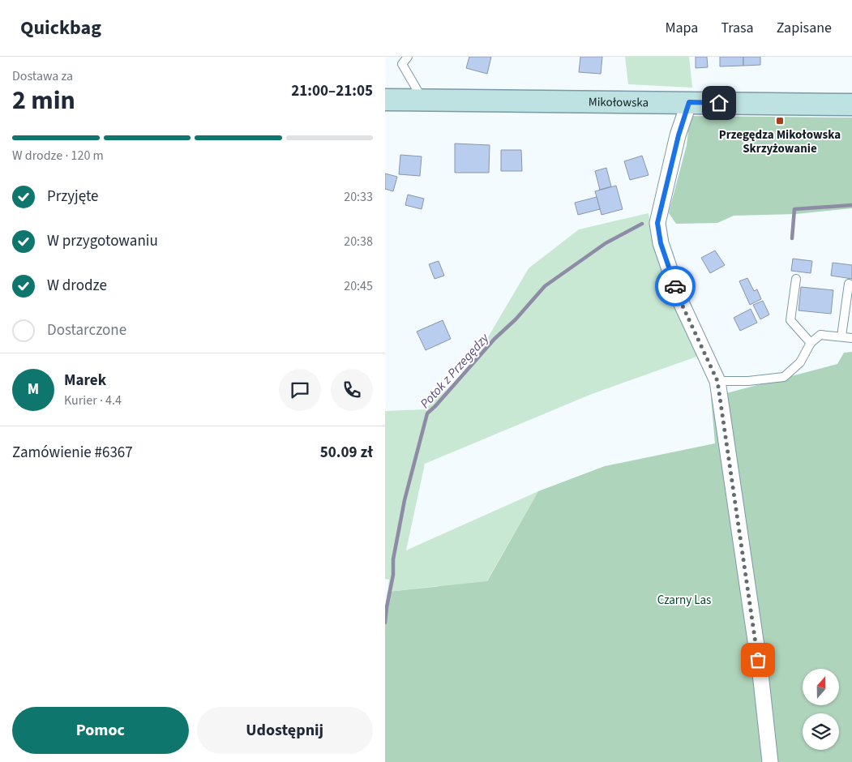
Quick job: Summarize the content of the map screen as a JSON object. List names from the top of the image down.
{
  "streets": {
    "main road": ["Mikołowska"]
  },
  "water": ["Potok z Przegędzy"],
  "parks": ["Czarny Las"],
  "places": {
    "transit": ["Przegędza Mikołowska Skrzyżowanie"]
  },
  "north": "top",
  "page": {
    "header": "Quickbag",
    "nav": ["Mapa", "Trasa", "Zapisane"],
    "heading": ["2 min", "Dostawa za", "21:00–21:05"],
    "panel": [
      "Marek",
      "Kurier · 4.4",
      "Zamówienie #6367",
      "50.09 zł"
    ],
    "bar": "W drodze · 120 m",
    "list": [
      ["Przyjęte", "20:33"],
      ["W przygotowaniu", "20:38"],
      ["W drodze", "20:45"],
      "Dostarczone"
    ],
    "round": "M",
    "buttons": ["Pomoc", "Udostępnij"]
  }
}
